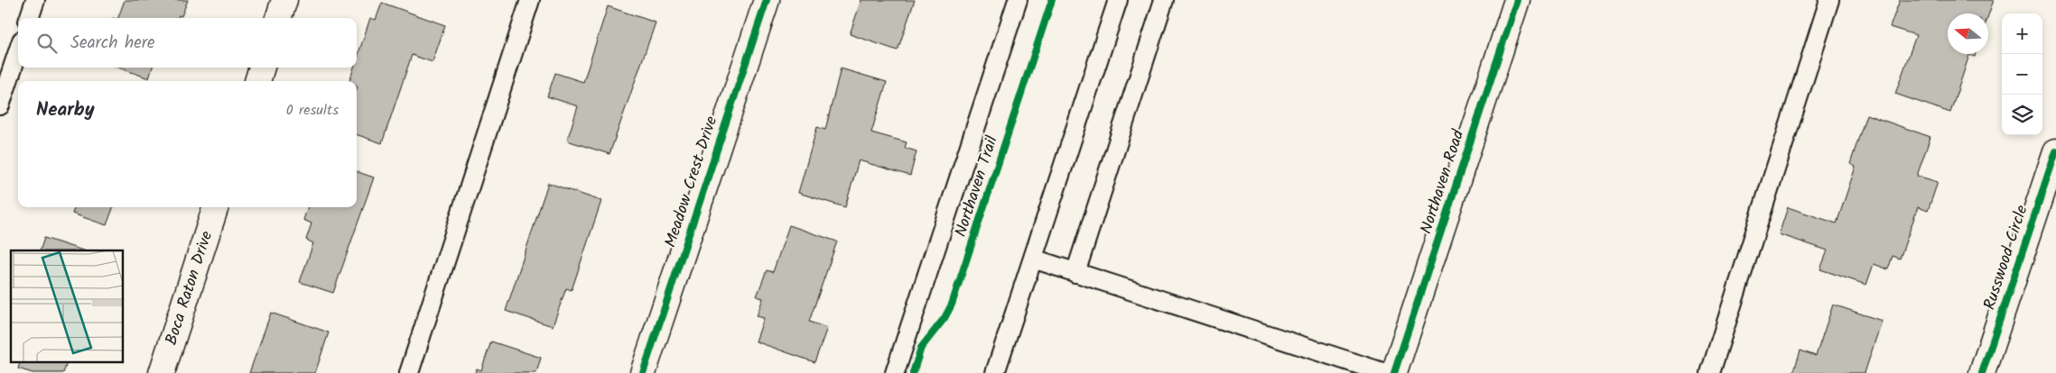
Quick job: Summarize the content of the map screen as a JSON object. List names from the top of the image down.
{
  "streets": {
    "street": [
      "Meadow Crest Drive",
      "Northaven Road",
      "Russwood Circle",
      "Boca Raton Drive"
    ],
    "cycle path": ["Northaven Trail"]
  },
  "north": "left",
  "page": {
    "map_buttons": ["+", "−"],
    "search": "Search here",
    "heading": ["Nearby", "0 results"]
  }
}
